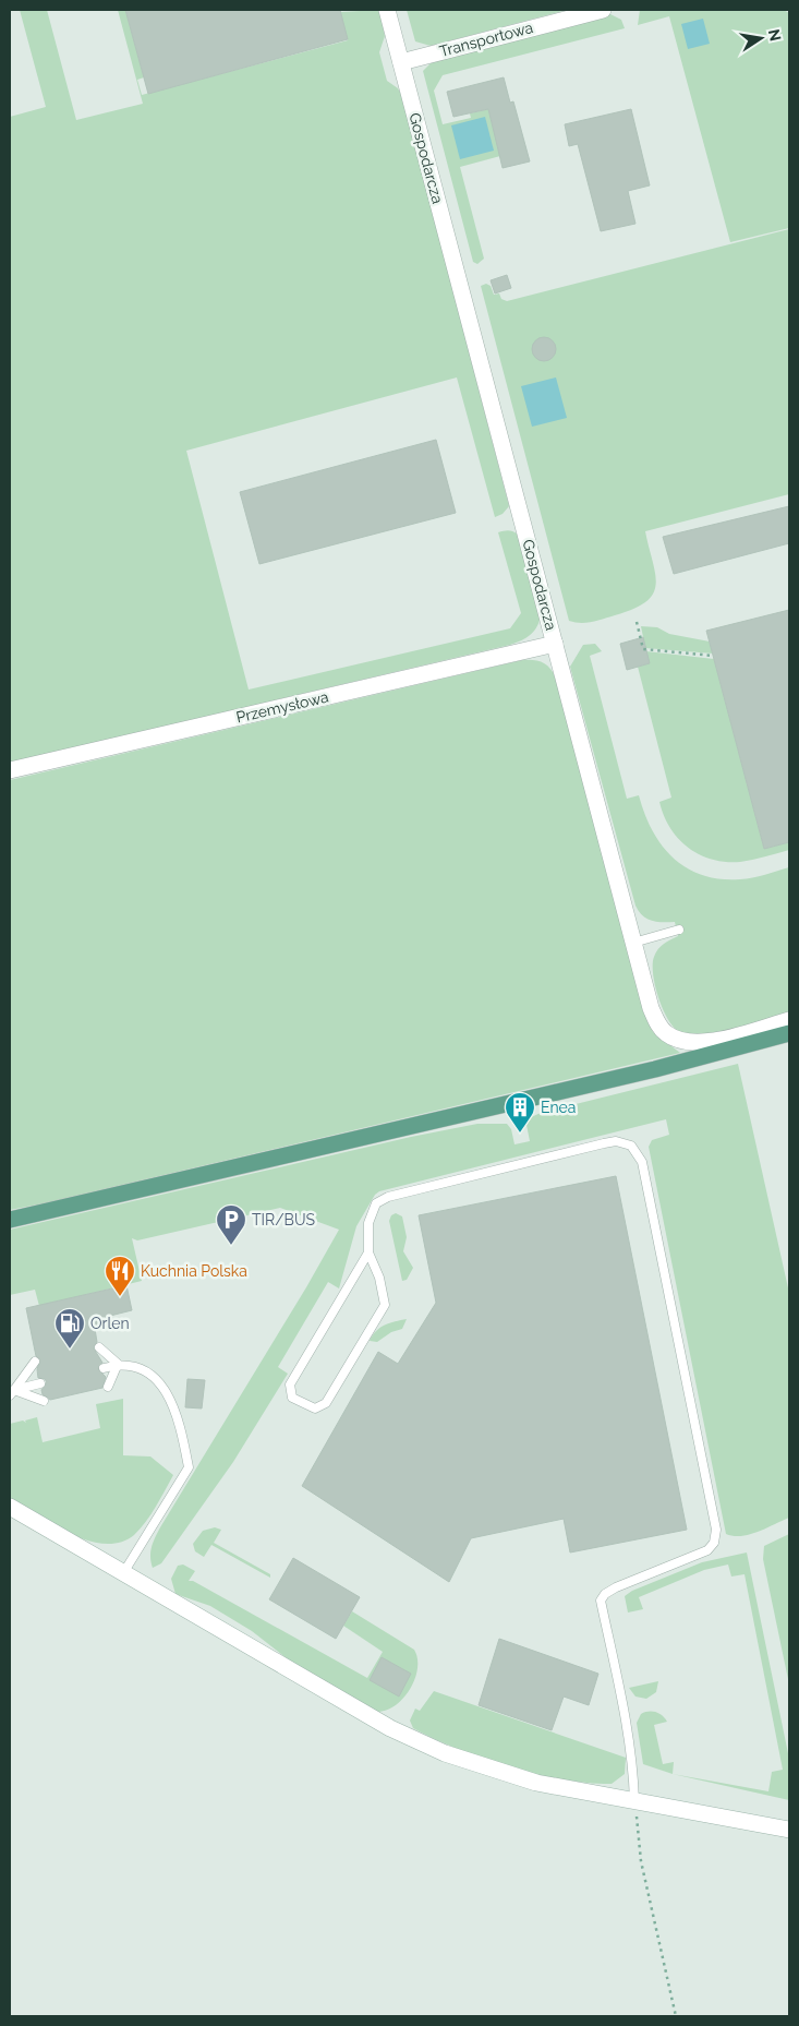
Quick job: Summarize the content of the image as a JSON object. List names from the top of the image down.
{
  "streets": {
    "street": ["Transportowa", "Gospodarcza", "Przemysłowa"]
  },
  "crossings": [
    ["Transportowa", "Gospodarcza"],
    ["Gospodarcza", "Przemysłowa"]
  ],
  "places": {
    "building": ["Enea"],
    "parking": ["TIR/BUS"],
    "restaurant": ["Kuchnia Polska"],
    "fuel station": ["Orlen"]
  },
  "north": "right"
}
